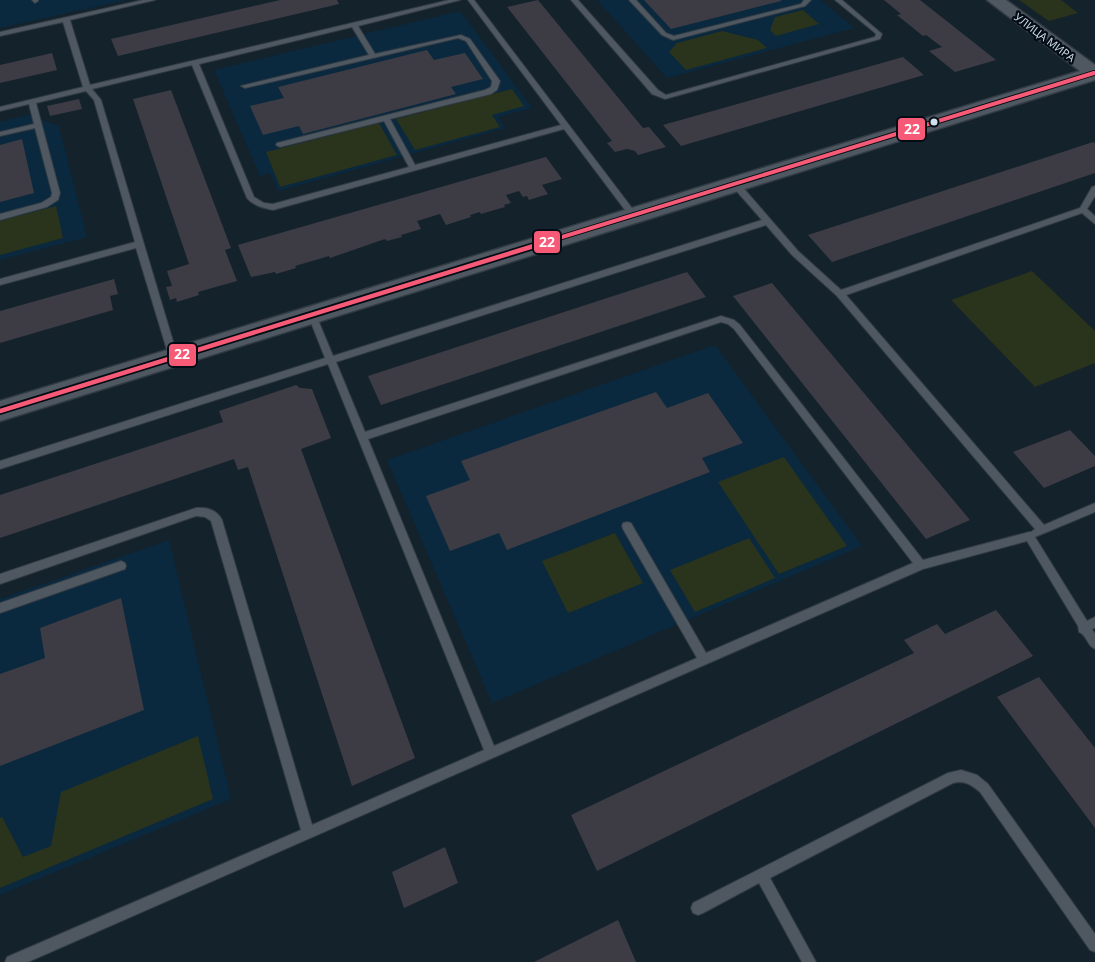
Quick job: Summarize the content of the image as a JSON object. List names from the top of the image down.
{
  "streets": {
    "street": ["УЛИЦА МИРА"]
  },
  "lines": ["transit line 22"]
}
